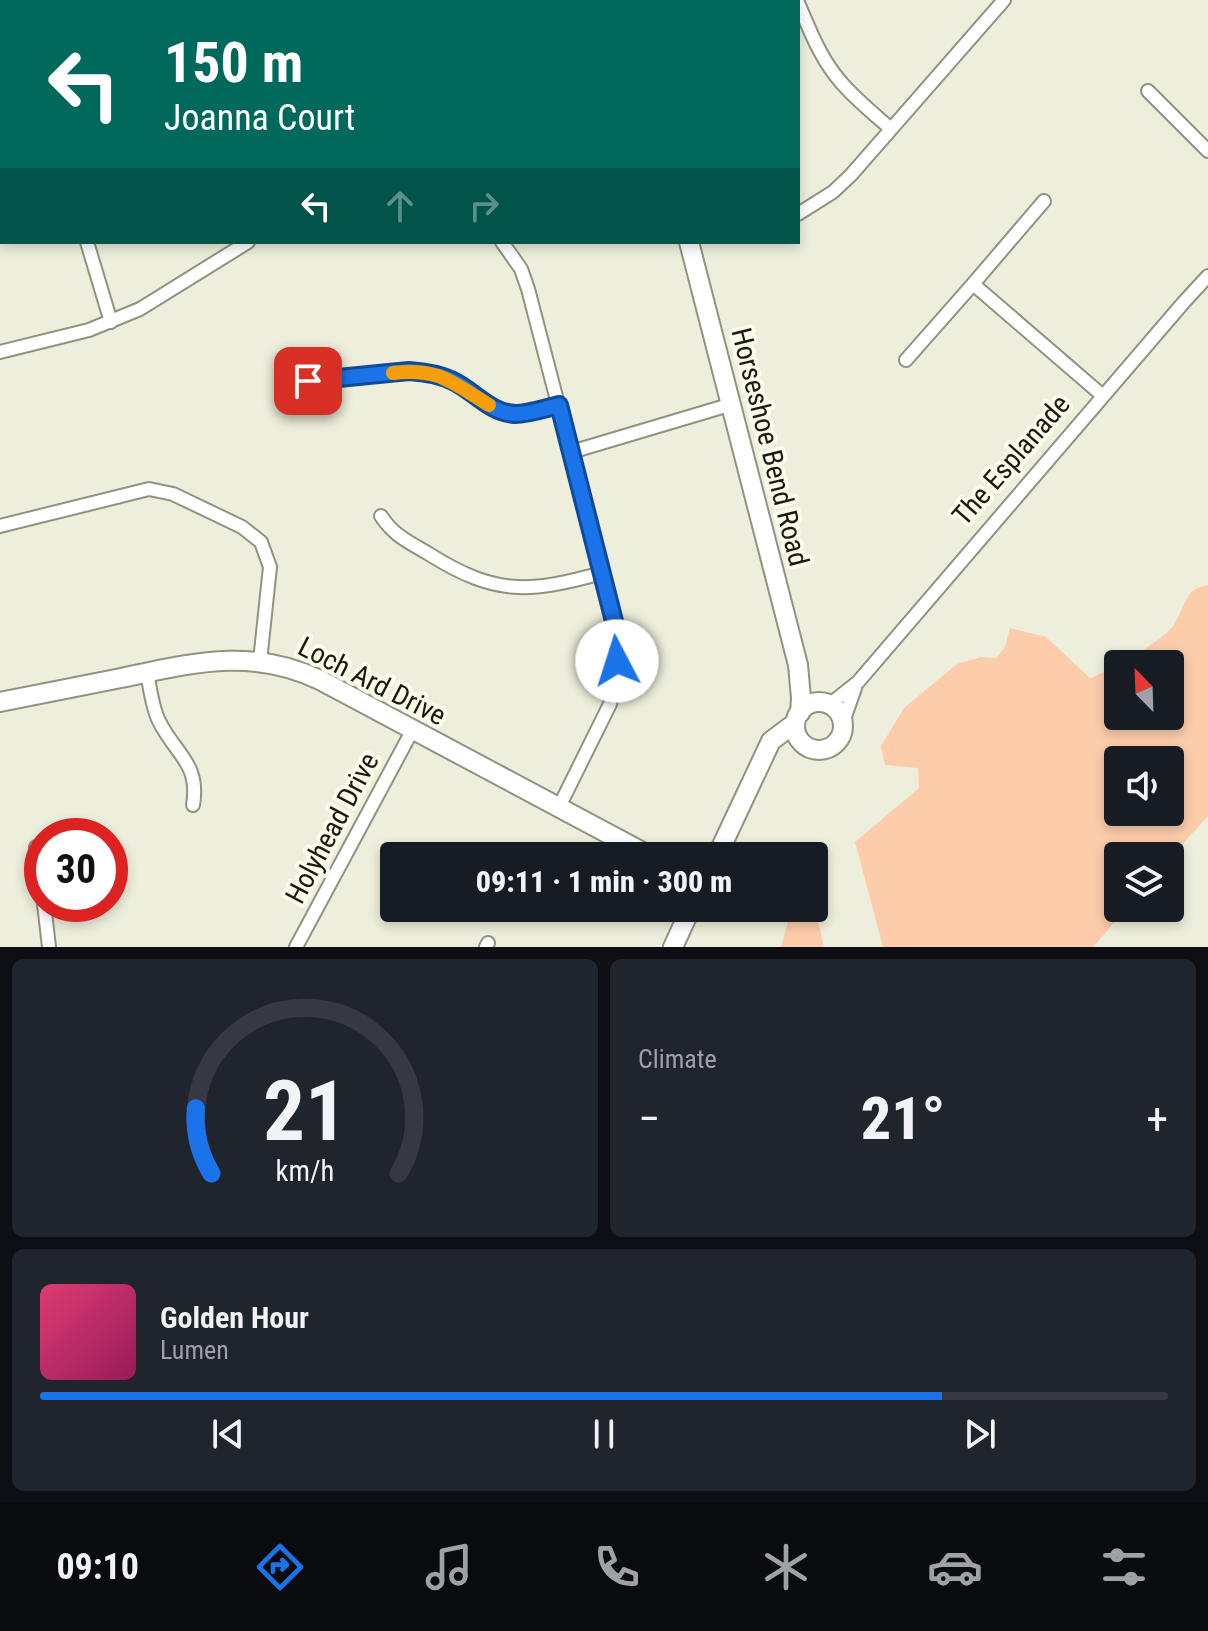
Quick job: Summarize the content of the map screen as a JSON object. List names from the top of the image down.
{
  "streets": {
    "street": [
      "Horseshoe Bend Road",
      "The Esplanade",
      "Loch Ard Drive",
      "Holyhead Drive"
    ]
  },
  "crossings": [
    ["Horseshoe Bend Road", "The Esplanade"],
    ["Loch Ard Drive", "Holyhead Drive"]
  ],
  "north": "top left",
  "page": {
    "turn": ["150 m", "Joanna Court"],
    "limit": "30",
    "trip": "09:11 · 1 min · 300 m",
    "tile": "Climate",
    "heat": ["−", "21°", "+"],
    "song": ["Golden Hour", "Lumen"],
    "tabs": "09:10",
    "gauge": ["21", "km/h"]
  }
}
